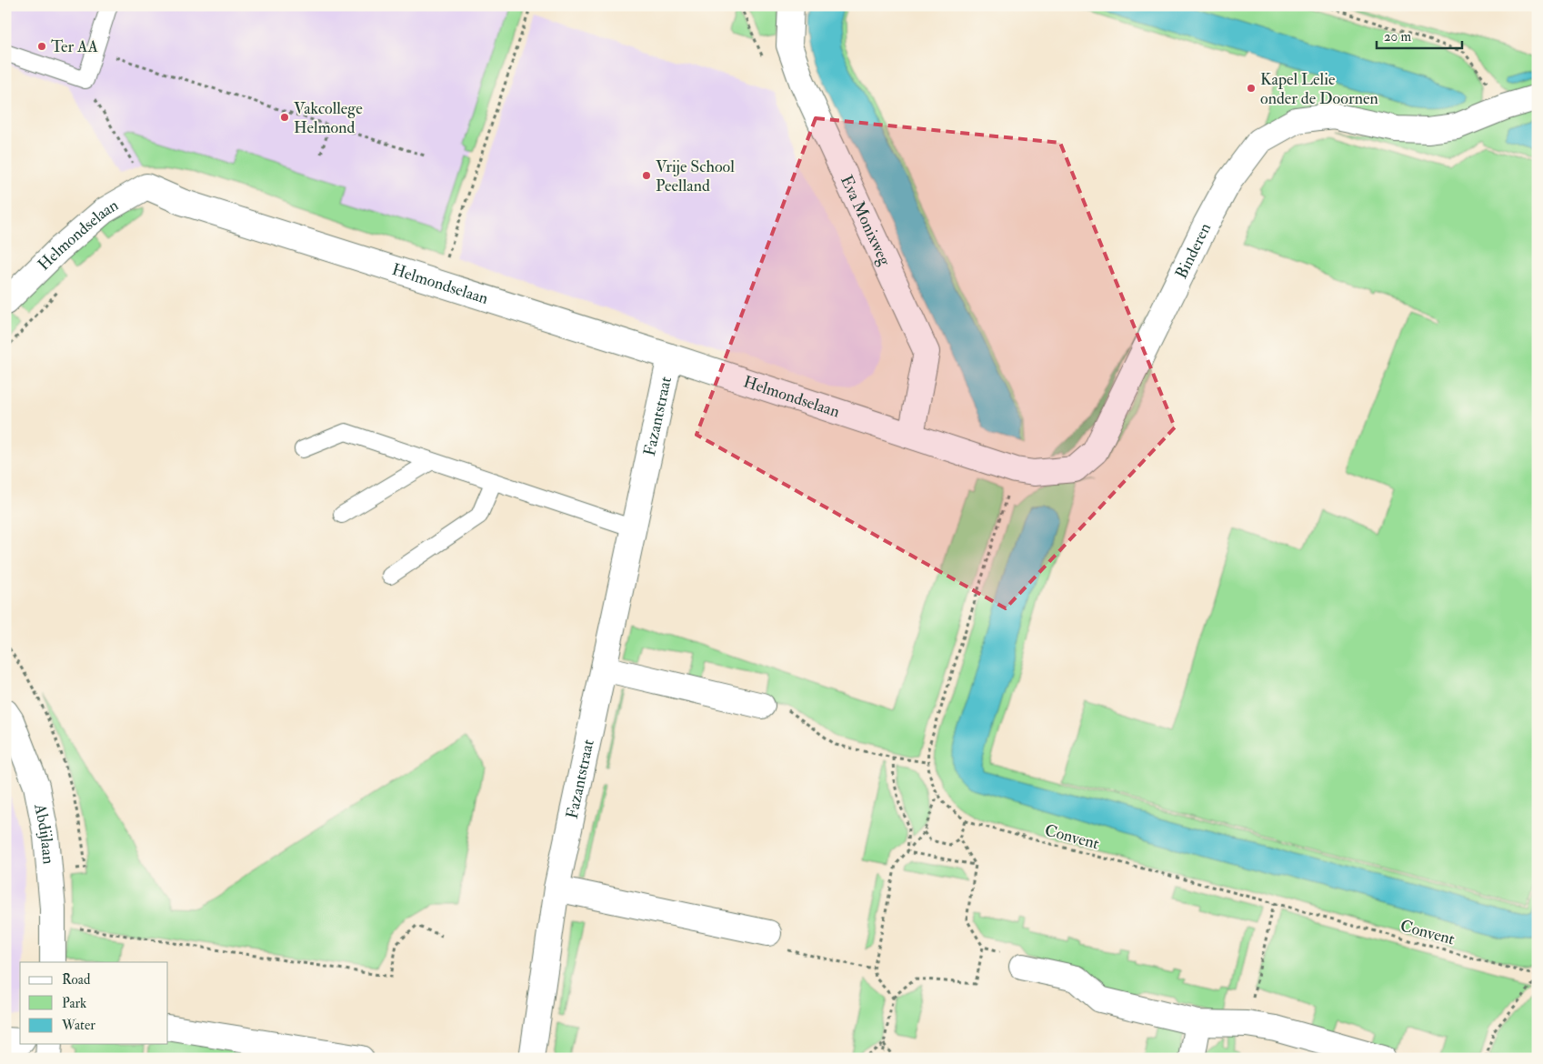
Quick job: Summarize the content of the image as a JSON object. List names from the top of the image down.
{
  "streets": {
    "street": [
      "Eva Monixweg",
      "Helmondselaan",
      "Binderen",
      "Fazantstraat",
      "Abdijlaan"
    ],
    "path": ["Convent"]
  },
  "crossings": [
    ["Eva Monixweg", "Helmondselaan"],
    ["Eva Monixweg", "Binderen"],
    ["Helmondselaan", "Binderen"],
    ["Helmondselaan", "Fazantstraat"],
    ["Binderen", "Convent"]
  ],
  "places": [
    "Ter AA",
    "Kapel Lelie onder de Doornen",
    "Vakcollege Helmond",
    "Vrije School Peelland"
  ],
  "legend": ["Road", "Park", "Water"],
  "scale_bar": "20 m"
}
